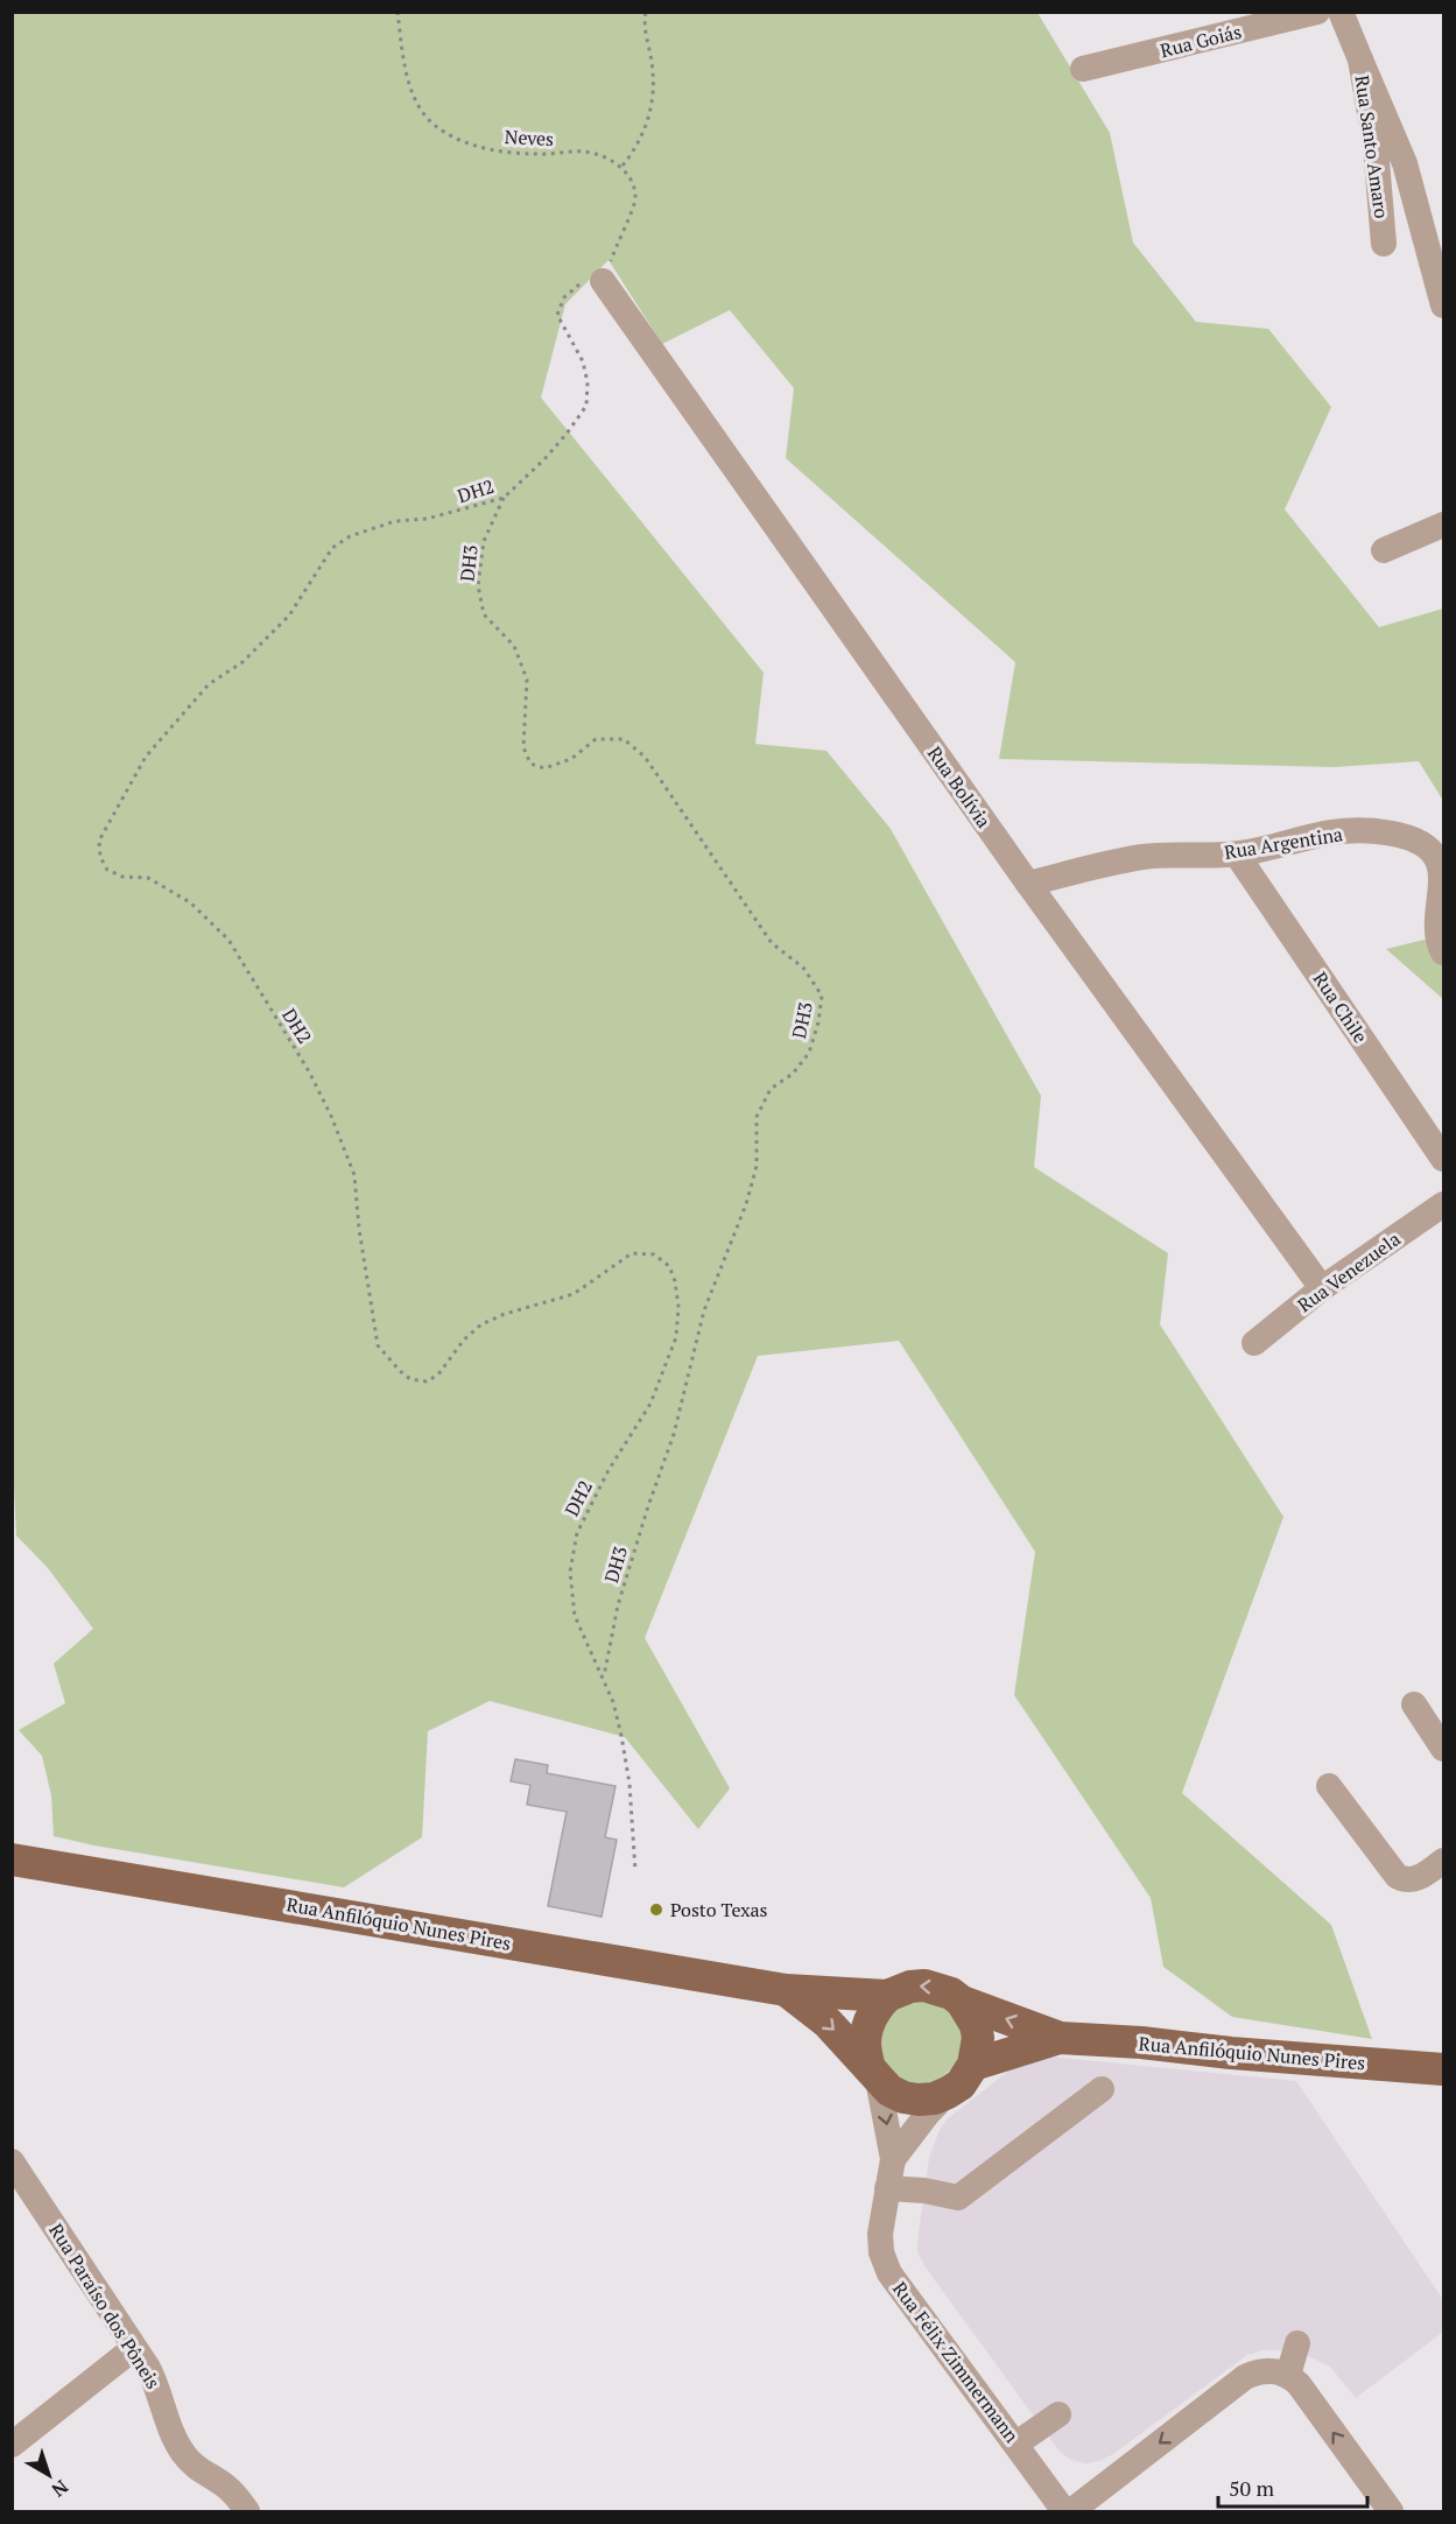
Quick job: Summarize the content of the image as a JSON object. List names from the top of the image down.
{
  "streets": {
    "main road": ["Rua Anfilóquio Nunes Pires"],
    "street": [
      "Rua Goiás",
      "Rua Santo Amaro",
      "Rua Bolívia",
      "Rua Argentina",
      "Rua Chile",
      "Rua Venezuela",
      "Rua Paraíso dos Pôneis",
      "Rua Félix Zimmermann"
    ],
    "path": ["Neves", "DH2", "DH3"]
  },
  "crossings": [
    ["DH2", "DH3"],
    ["DH2", "Rua Bolívia"],
    ["Rua Bolívia", "Rua Argentina"],
    ["Rua Bolívia", "Rua Venezuela"],
    ["Rua Argentina", "Rua Chile"],
    ["Rua Anfilóquio Nunes Pires", "Rua Félix Zimmermann"]
  ],
  "places": ["Posto Texas"],
  "scale_bar": "50 m",
  "north": "bottom right"
}
